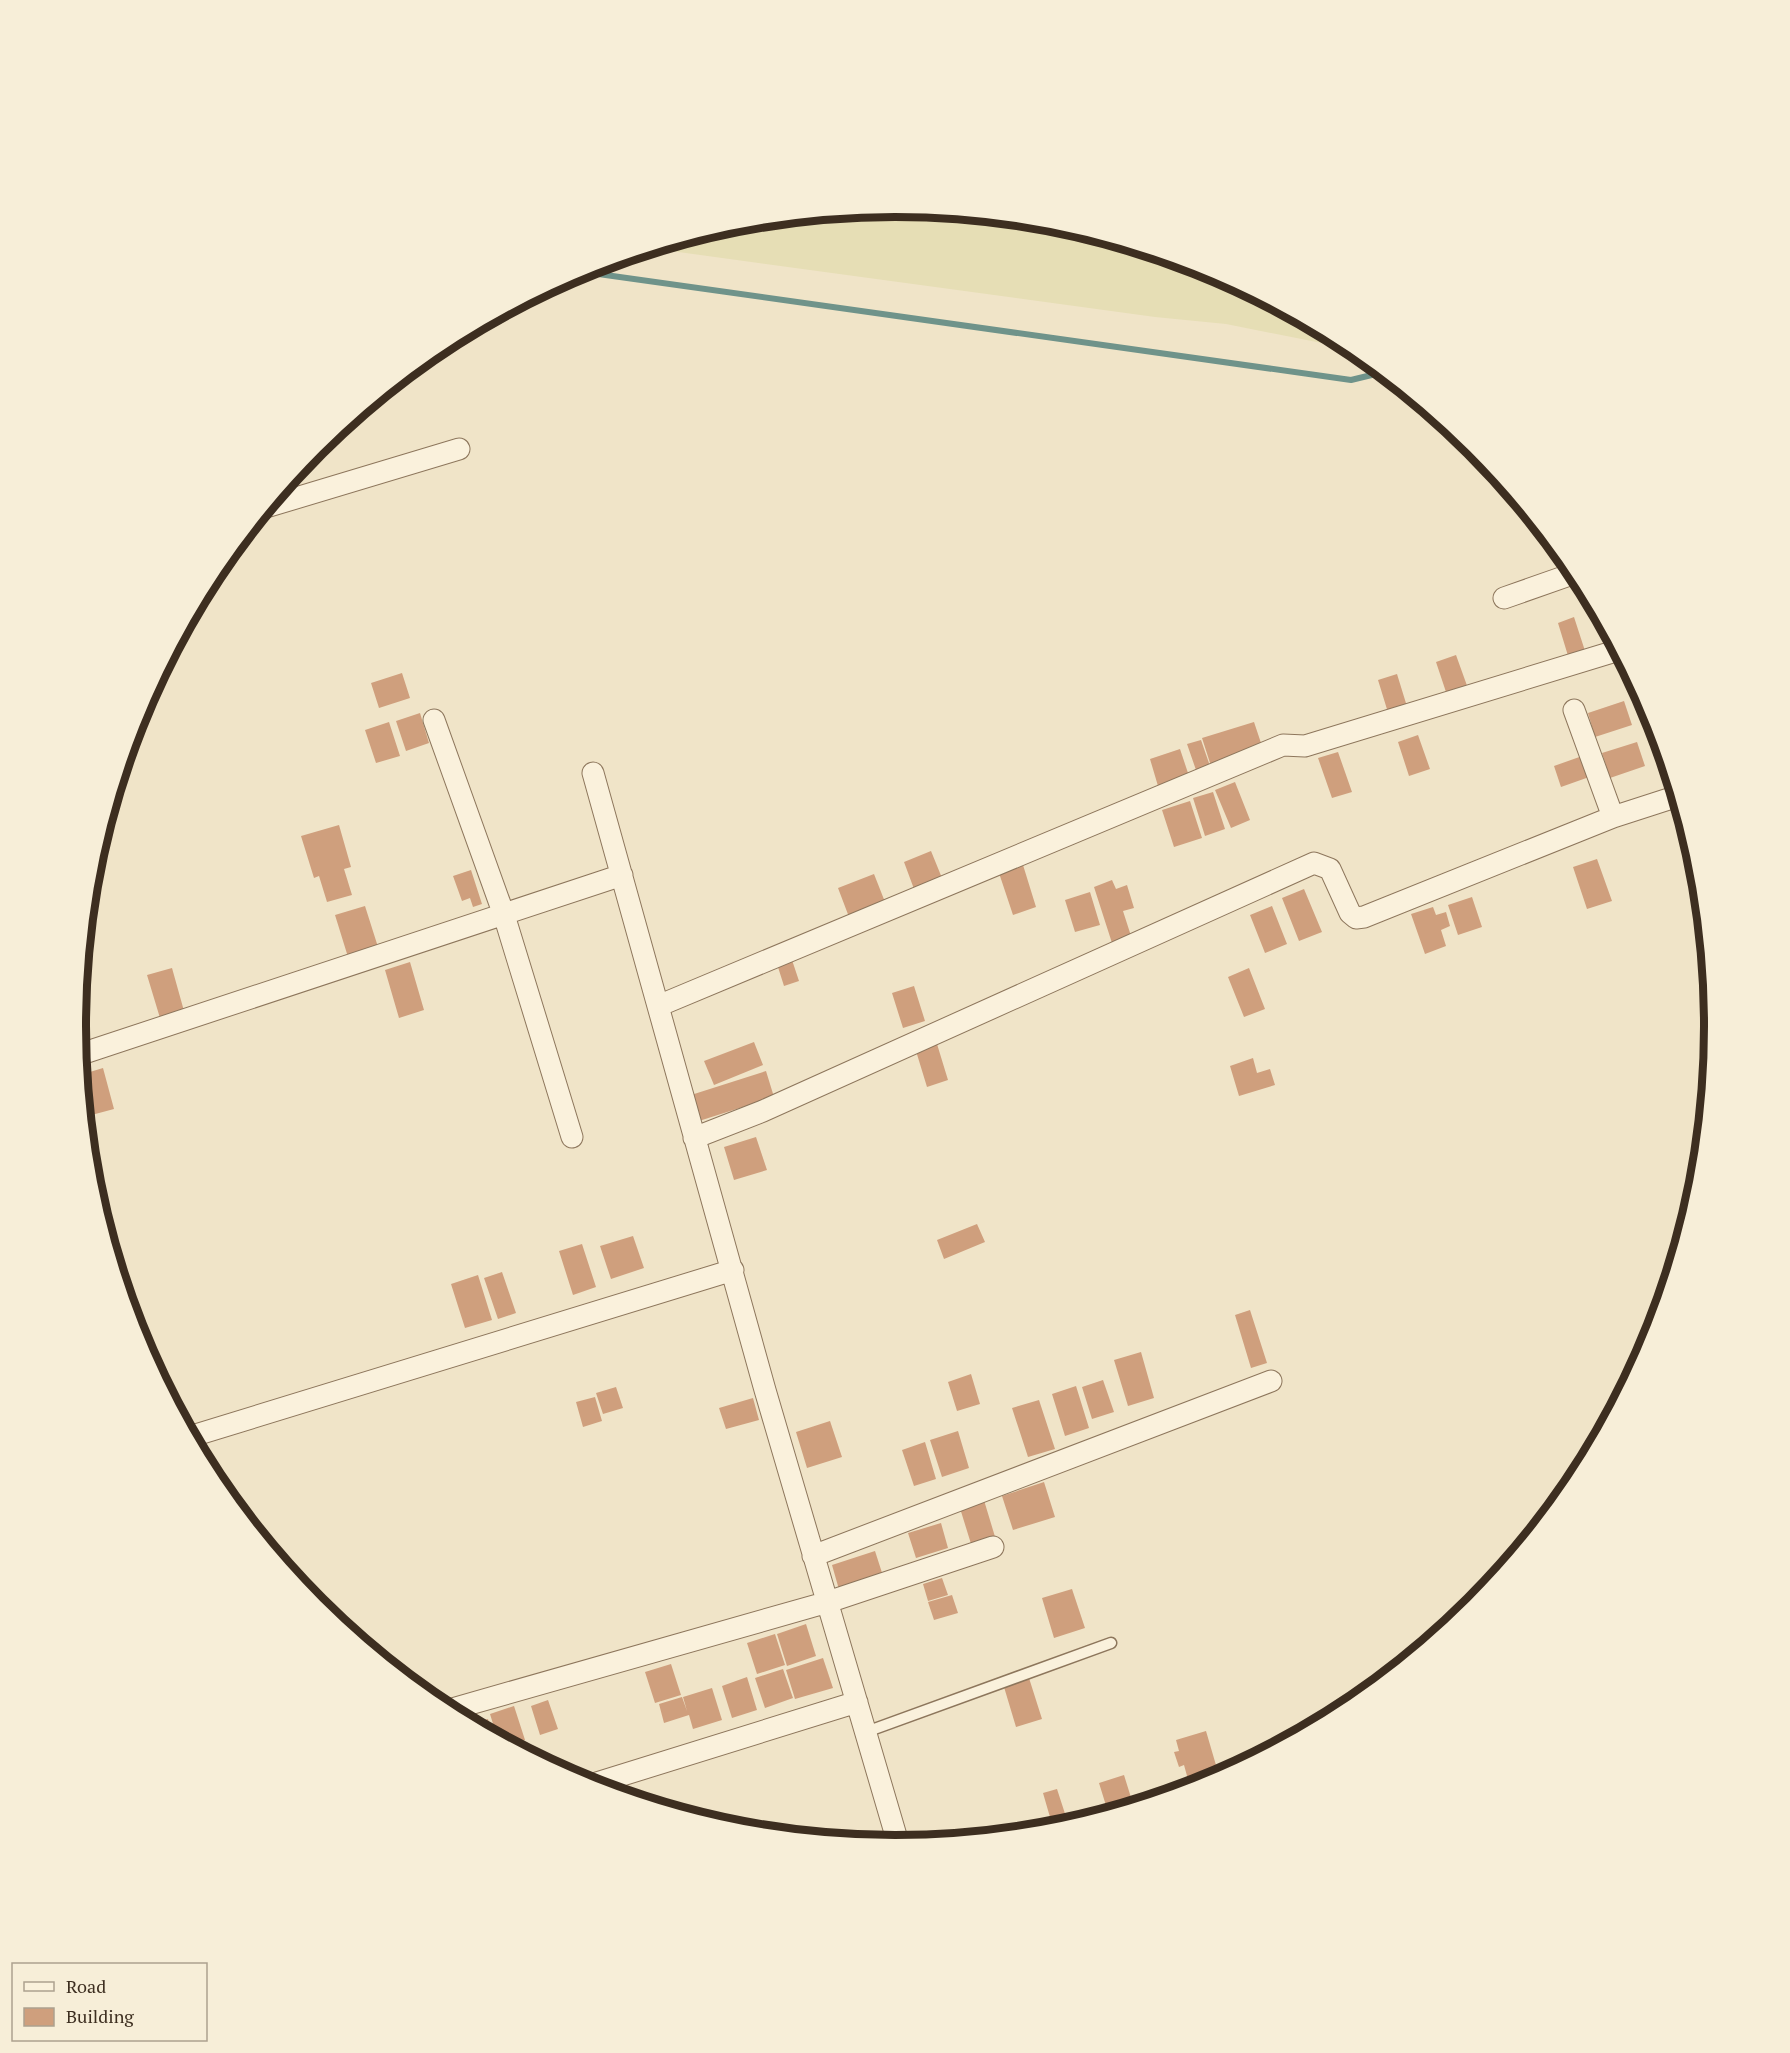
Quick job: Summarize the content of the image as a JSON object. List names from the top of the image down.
{
  "legend": ["Road", "Building"]
}
